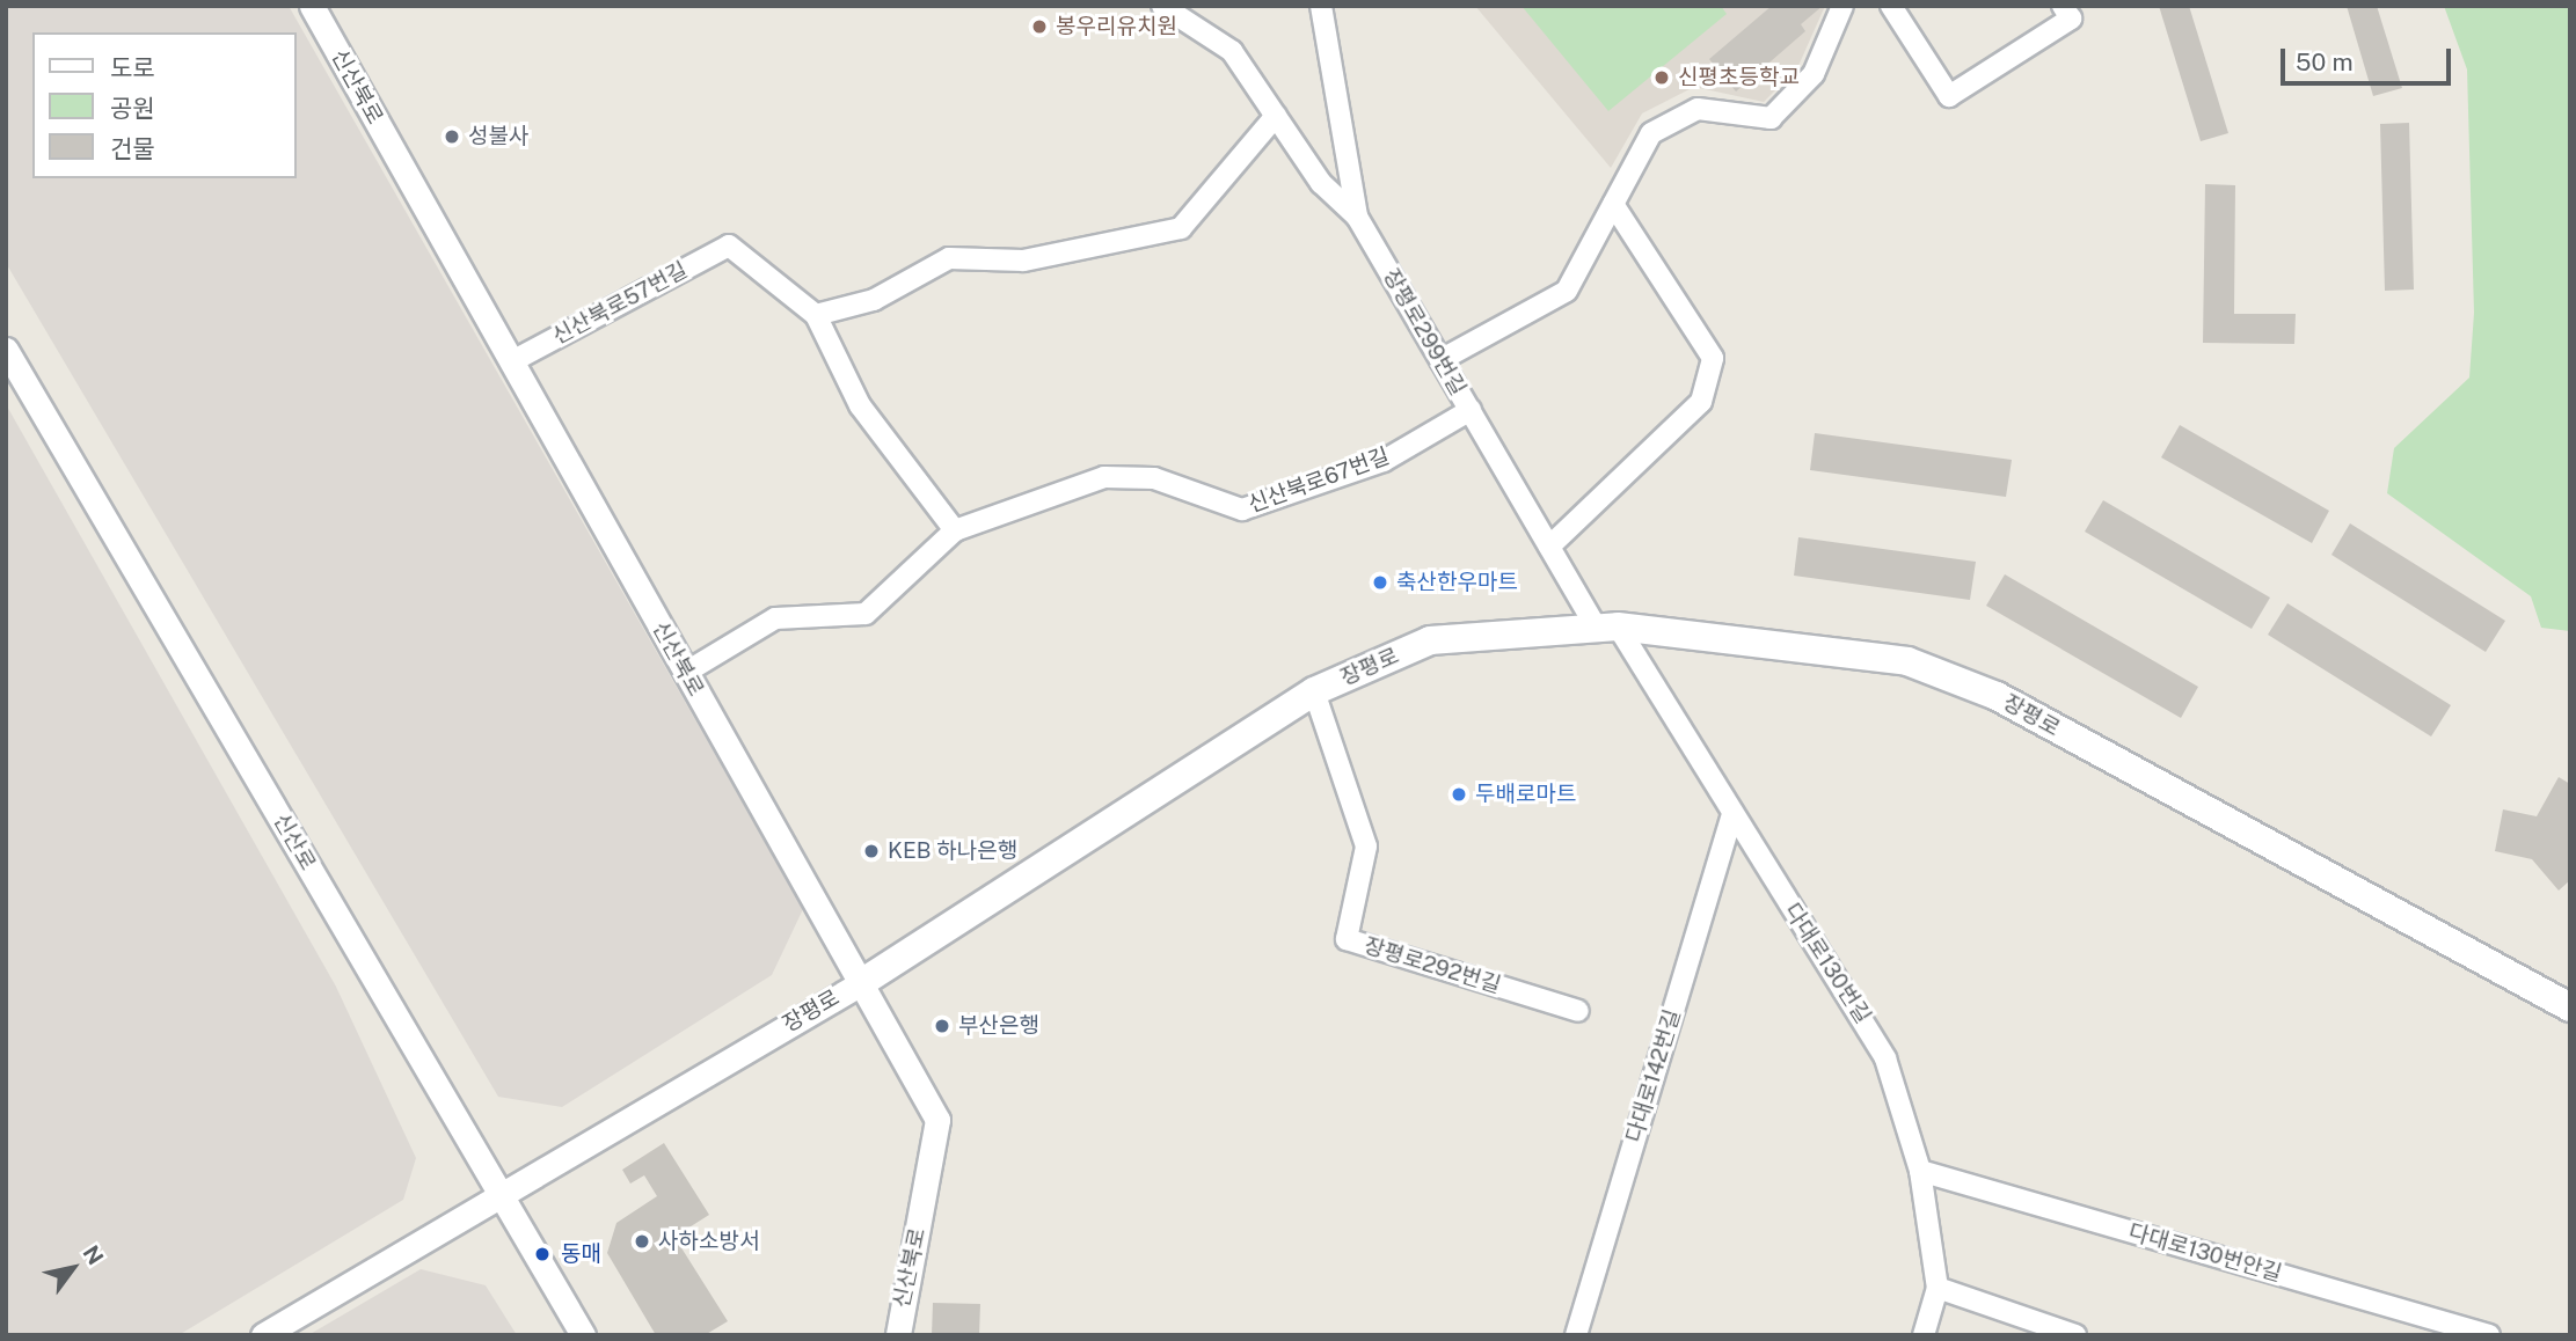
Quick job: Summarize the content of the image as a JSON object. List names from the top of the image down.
{
  "streets": {
    "main road": ["장평로"],
    "street": [
      "신산북로",
      "신산북로57번길",
      "장평로299번길",
      "신산북로67번길",
      "신산로",
      "다대로130번길",
      "장평로292번길",
      "다대로142번길",
      "다대로130번안길"
    ]
  },
  "crossings": [
    ["신산북로", "신산북로57번길"],
    ["신산북로", "신산북로67번길"],
    ["신산북로", "장평로"],
    ["장평로299번길", "신산북로67번길"],
    ["장평로299번길", "장평로"],
    ["장평로299번길", "다대로130번길"],
    ["장평로", "신산로"],
    ["장평로", "다대로130번길"],
    ["장평로", "장평로292번길"],
    ["다대로130번길", "다대로142번길"],
    ["다대로130번길", "다대로130번안길"]
  ],
  "places": [
    "봉우리유치원",
    "신평초등학교",
    "성불사",
    "축산한우마트",
    "두배로마트",
    "KEB 하나은행",
    "부산은행",
    "사하소방서",
    "동매"
  ],
  "legend": ["도로", "공원", "건물"],
  "scale_bar": "50 m",
  "north": "top right"
}
